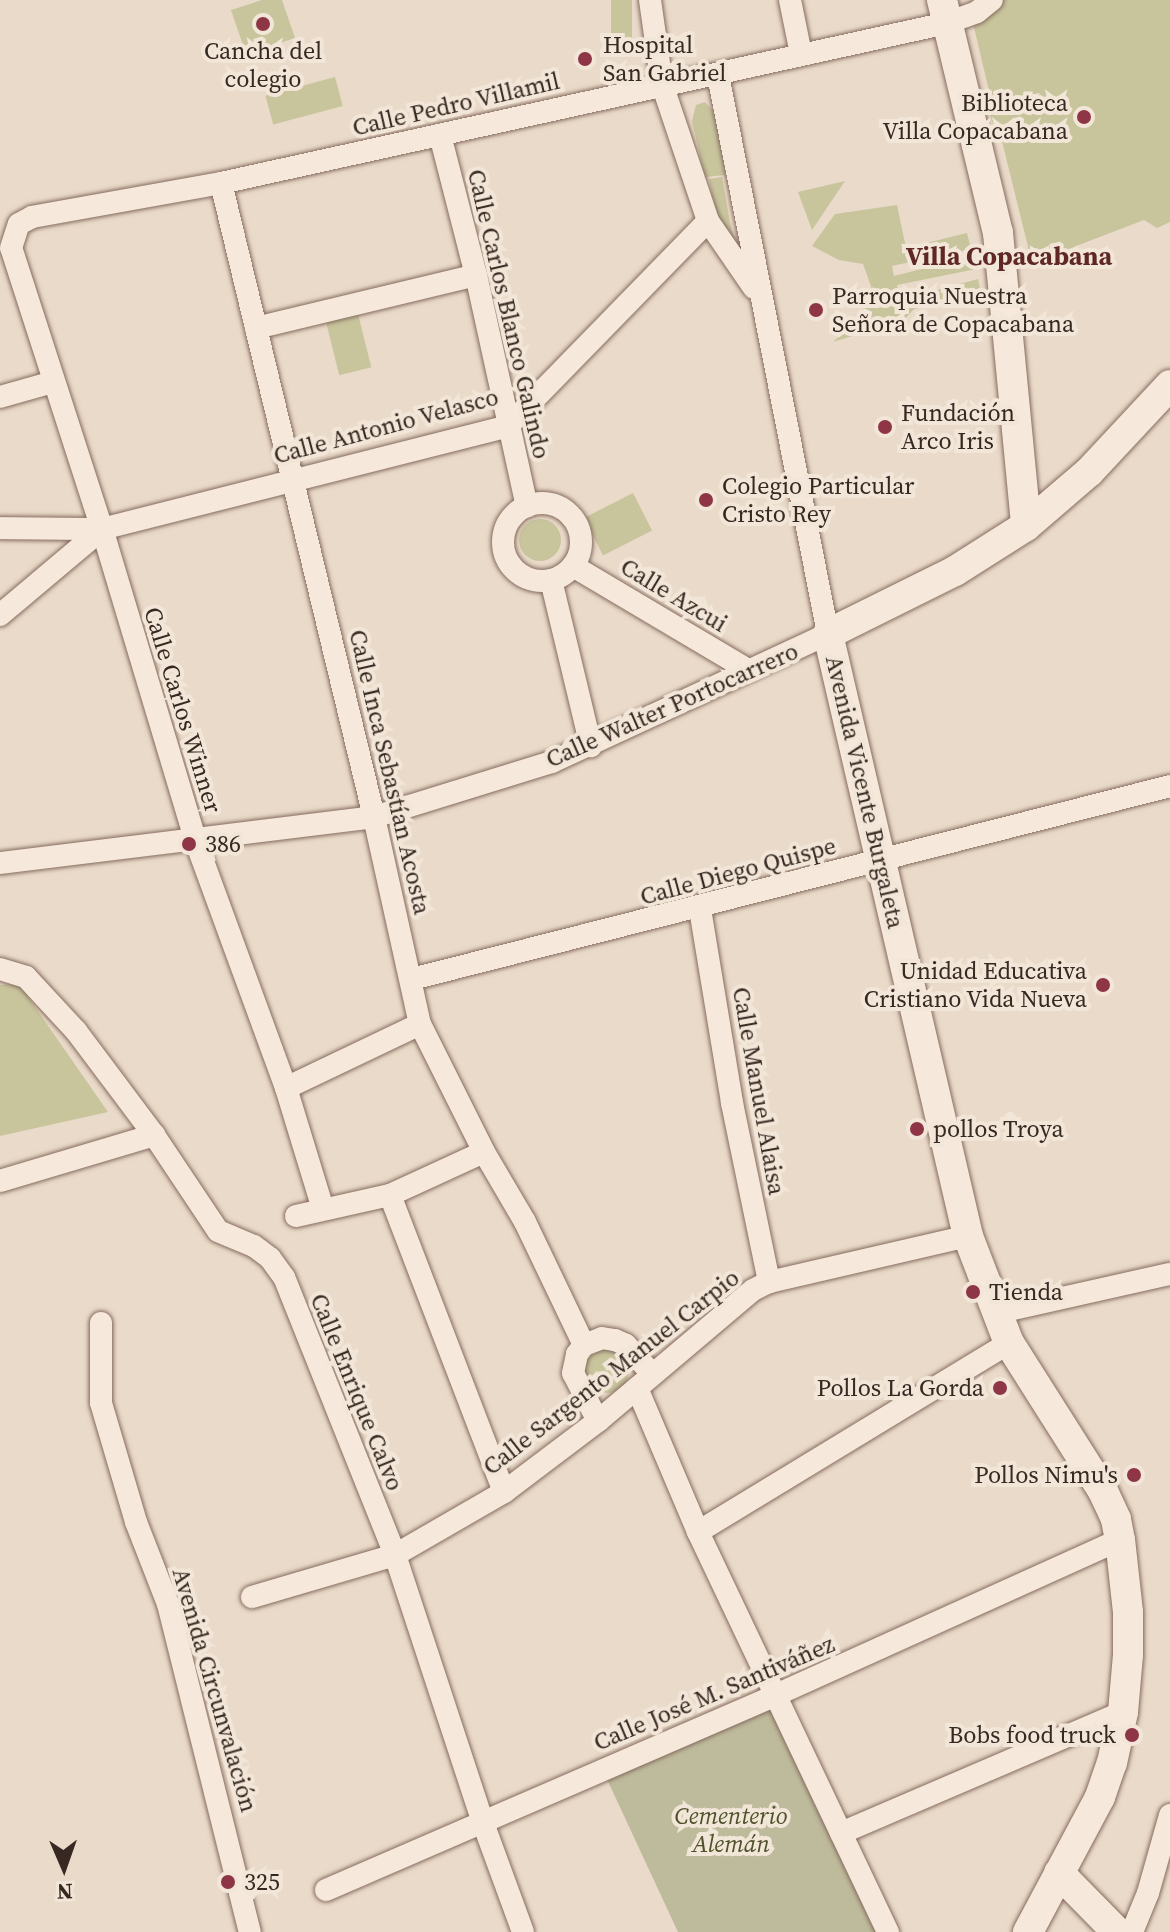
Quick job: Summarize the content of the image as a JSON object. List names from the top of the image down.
{
  "streets": {
    "main road": ["Calle Walter Portocarrero", "Avenida Vicente Burgaleta"],
    "street": [
      "Calle Pedro Villamil",
      "Calle Carlos Blanco Galindo",
      "Calle Antonio Velasco",
      "Calle Azcui",
      "Calle Carlos Winner",
      "Calle Inca Sebastían Acosta",
      "Calle Diego Quispe",
      "Calle Manuel Alaisa",
      "Calle Sargento Manuel Carpio",
      "Calle Enrique Calvo",
      "Avenida Circunvalación",
      "Calle José M. Santiváñez"
    ]
  },
  "crossings": [
    ["Calle Pedro Villamil", "Calle Carlos Blanco Galindo"],
    ["Calle Pedro Villamil", "Calle Carlos Winner"],
    ["Calle Pedro Villamil", "Calle Inca Sebastían Acosta"],
    ["Calle Pedro Villamil", "Avenida Vicente Burgaleta"],
    ["Calle Carlos Blanco Galindo", "Calle Antonio Velasco"],
    ["Calle Carlos Blanco Galindo", "Calle Azcui"],
    ["Calle Antonio Velasco", "Calle Carlos Winner"],
    ["Calle Antonio Velasco", "Calle Inca Sebastían Acosta"],
    ["Calle Azcui", "Calle Walter Portocarrero"],
    ["Calle Walter Portocarrero", "Calle Carlos Winner"],
    ["Calle Walter Portocarrero", "Calle Inca Sebastían Acosta"],
    ["Calle Walter Portocarrero", "Avenida Vicente Burgaleta"],
    ["Calle Inca Sebastían Acosta", "Calle Diego Quispe"],
    ["Avenida Vicente Burgaleta", "Calle Diego Quispe"],
    ["Avenida Vicente Burgaleta", "Calle Sargento Manuel Carpio"],
    ["Avenida Vicente Burgaleta", "Calle José M. Santiváñez"],
    ["Calle Diego Quispe", "Calle Manuel Alaisa"],
    ["Calle Manuel Alaisa", "Calle Sargento Manuel Carpio"],
    ["Calle Sargento Manuel Carpio", "Calle Enrique Calvo"],
    ["Calle Enrique Calvo", "Calle José M. Santiváñez"]
  ],
  "districts": ["Villa Copacabana"],
  "parks": ["Cementerio Alemán"],
  "places": [
    "Cancha del colegio",
    "Hospital San Gabriel",
    "Biblioteca Villa Copacabana",
    "Parroquia Nuestra Señora de Copacabana",
    "Fundación Arco Iris",
    "Colegio Particular Cristo Rey",
    "386",
    "Unidad Educativa Cristiano Vida Nueva",
    "pollos Troya",
    "Tienda",
    "Pollos La Gorda",
    "Pollos Nimu's",
    "Bobs food truck",
    "325"
  ],
  "north": "bottom"
}
